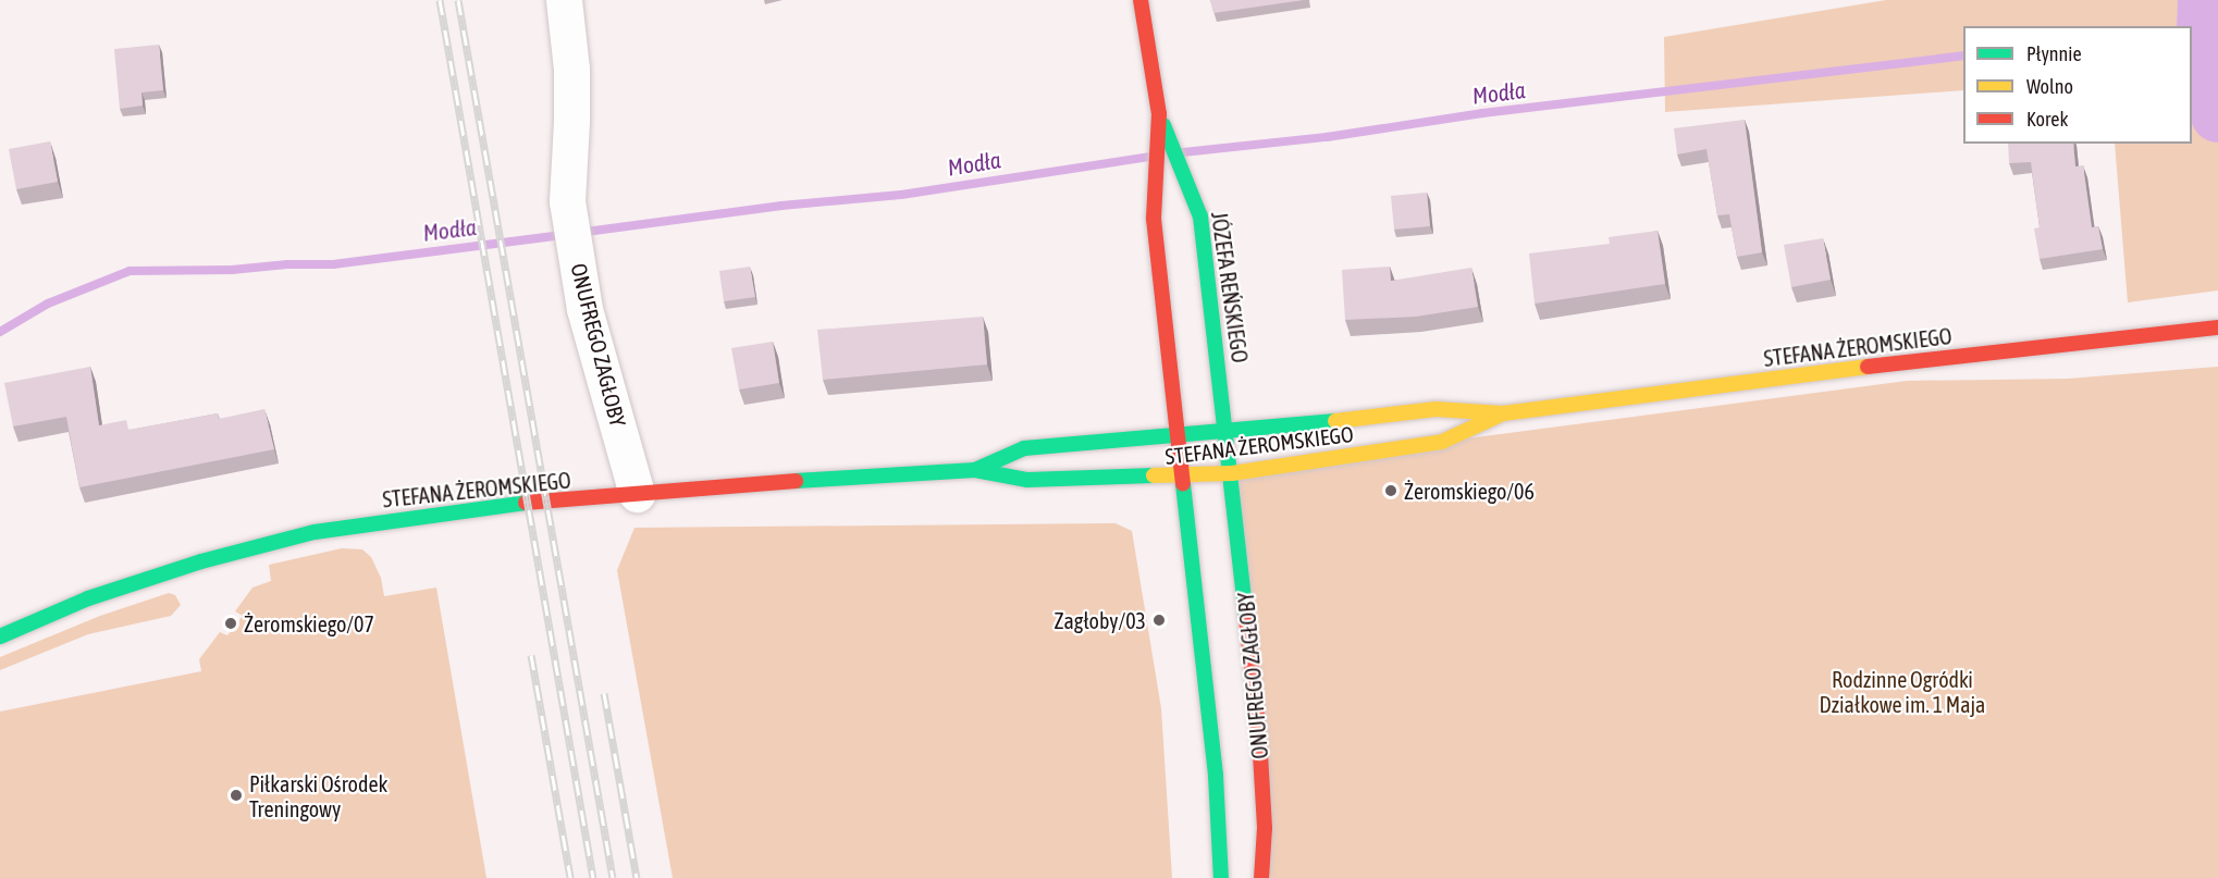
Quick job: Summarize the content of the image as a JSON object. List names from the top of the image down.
{
  "streets": {
    "street": ["JÓZEFA REŃSKIEGO", "ONUFREGO ZAGŁOBY", "STEFANA ŻEROMSKIEGO"]
  },
  "crossings": [
    ["JÓZEFA REŃSKIEGO", "ONUFREGO ZAGŁOBY"],
    ["JÓZEFA REŃSKIEGO", "STEFANA ŻEROMSKIEGO"],
    ["ONUFREGO ZAGŁOBY", "STEFANA ŻEROMSKIEGO"]
  ],
  "water": ["Modła"],
  "parks": ["Rodzinne Ogródki Działkowe im. 1 Maja"],
  "places": [
    "Żeromskiego/06",
    "Zagłoby/03",
    "Żeromskiego/07",
    "Piłkarski Ośrodek Treningowy"
  ],
  "legend": ["Płynnie", "Wolno", "Korek"]
}
